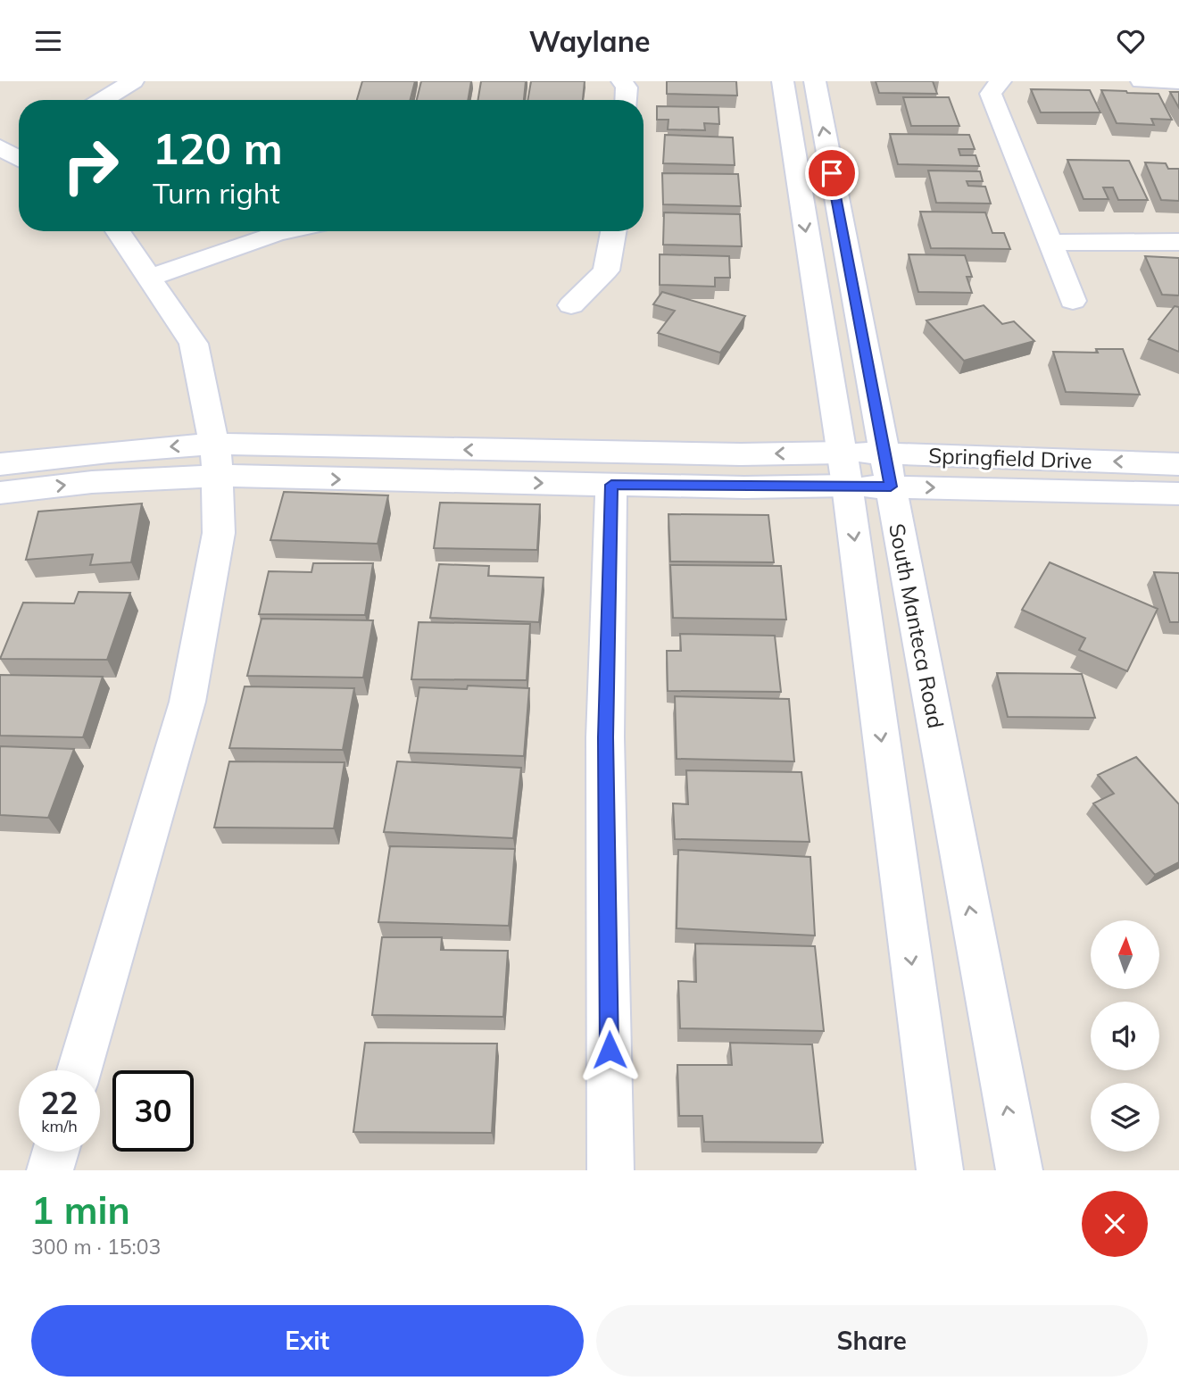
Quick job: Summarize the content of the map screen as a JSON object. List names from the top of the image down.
{
  "streets": {
    "street": ["Springfield Drive", "South Manteca Road"]
  },
  "crossings": [
    ["Springfield Drive", "South Manteca Road"]
  ],
  "north": "top",
  "page": {
    "header": "Waylane",
    "turn": ["120 m", "Turn right"],
    "speed": "22 km/h",
    "limit": "30",
    "heading": ["1 min", "300 m · 15:03"],
    "buttons": ["Exit", "Share"]
  }
}
